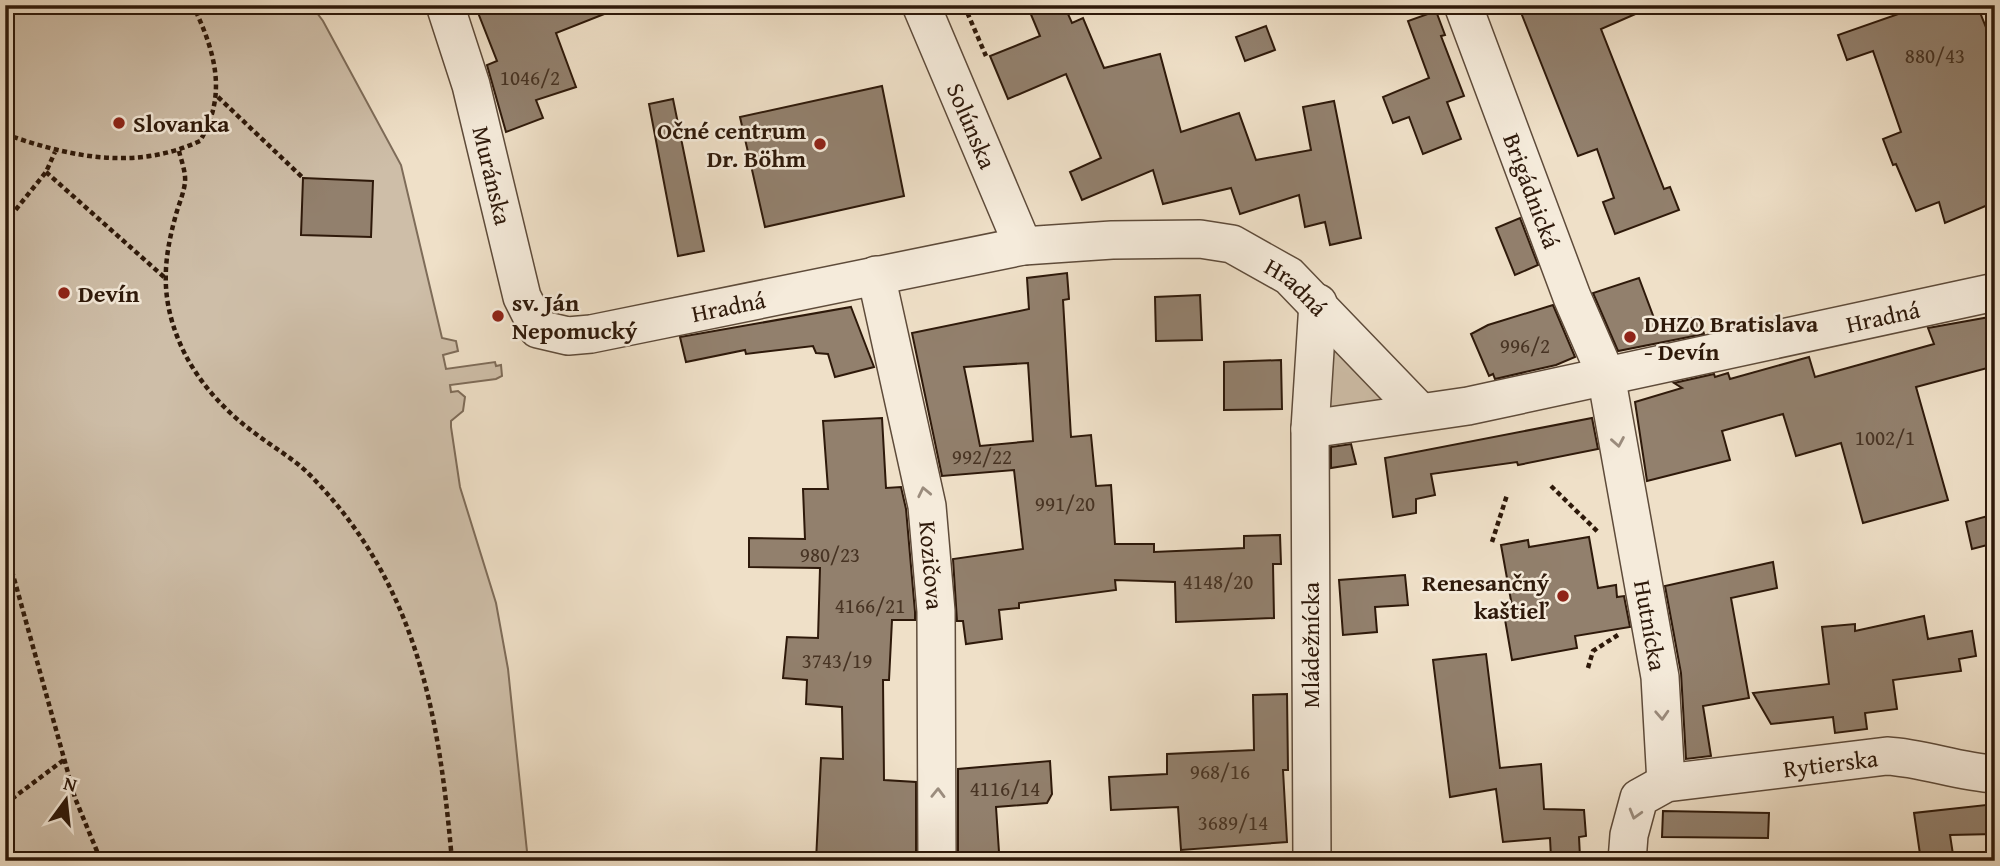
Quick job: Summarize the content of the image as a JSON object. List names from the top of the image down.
{
  "streets": {
    "street": [
      "Solúnska",
      "Muránska",
      "Brigádnická",
      "Hradná",
      "Kozičova",
      "Hutnícka",
      "Mládežnícka",
      "Rytierska"
    ]
  },
  "crossings": [
    ["Solúnska", "Hradná"],
    ["Muránska", "Hradná"],
    ["Brigádnická", "Hradná"],
    ["Brigádnická", "Hutnícka"],
    ["Hradná", "Kozičova"],
    ["Hradná", "Hutnícka"],
    ["Hradná", "Mládežnícka"],
    ["Hutnícka", "Rytierska"]
  ],
  "one_way": ["Kozičova", "Hutnícka"],
  "places": [
    "Slovanka",
    "Očné centrum Dr. Böhm",
    "Devín",
    "sv. Ján Nepomucký",
    "DHZO Bratislava - Devín",
    "Renesančný kaštieľ"
  ],
  "house_numbers": [
    "880/43",
    "1046/2",
    "996/2",
    "1002/1",
    "992/22",
    "991/20",
    "980/23",
    "4148/20",
    "4166/21",
    "3743/19",
    "968/16",
    "4116/14",
    "3689/14"
  ],
  "north": "top"
}
